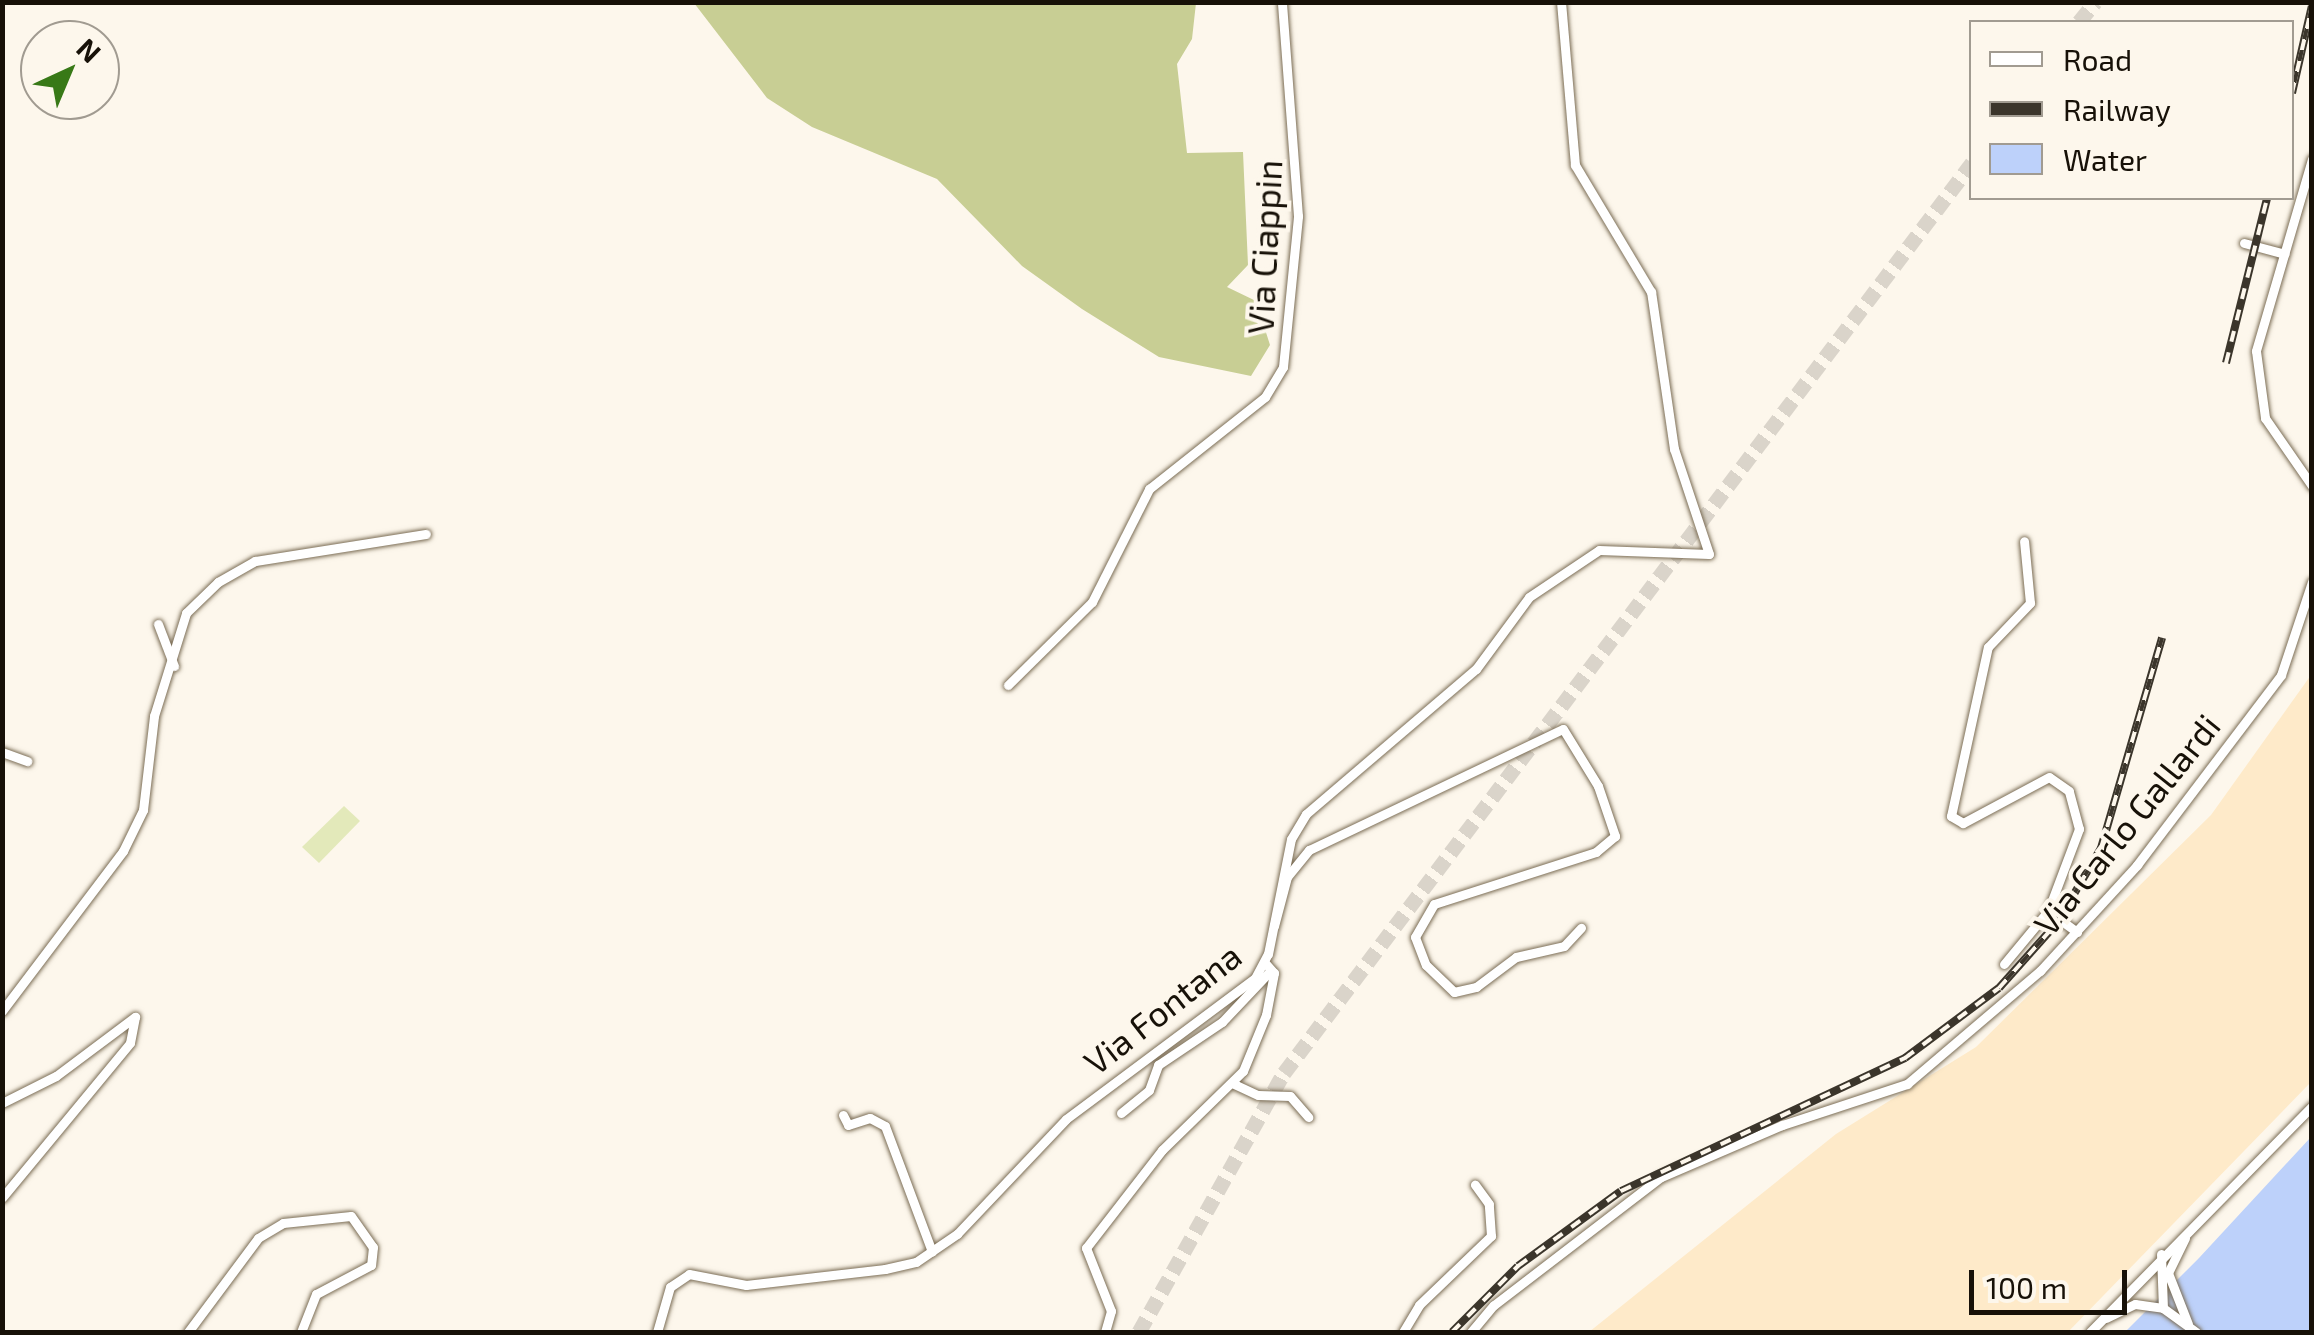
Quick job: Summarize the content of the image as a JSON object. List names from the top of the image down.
{
  "streets": {
    "street": ["Via Ciappin", "Via Carlo Gallardi", "Via Fontana"]
  },
  "legend": ["Road", "Railway", "Water"],
  "scale_bar": "100 m",
  "north": "top right"
}
